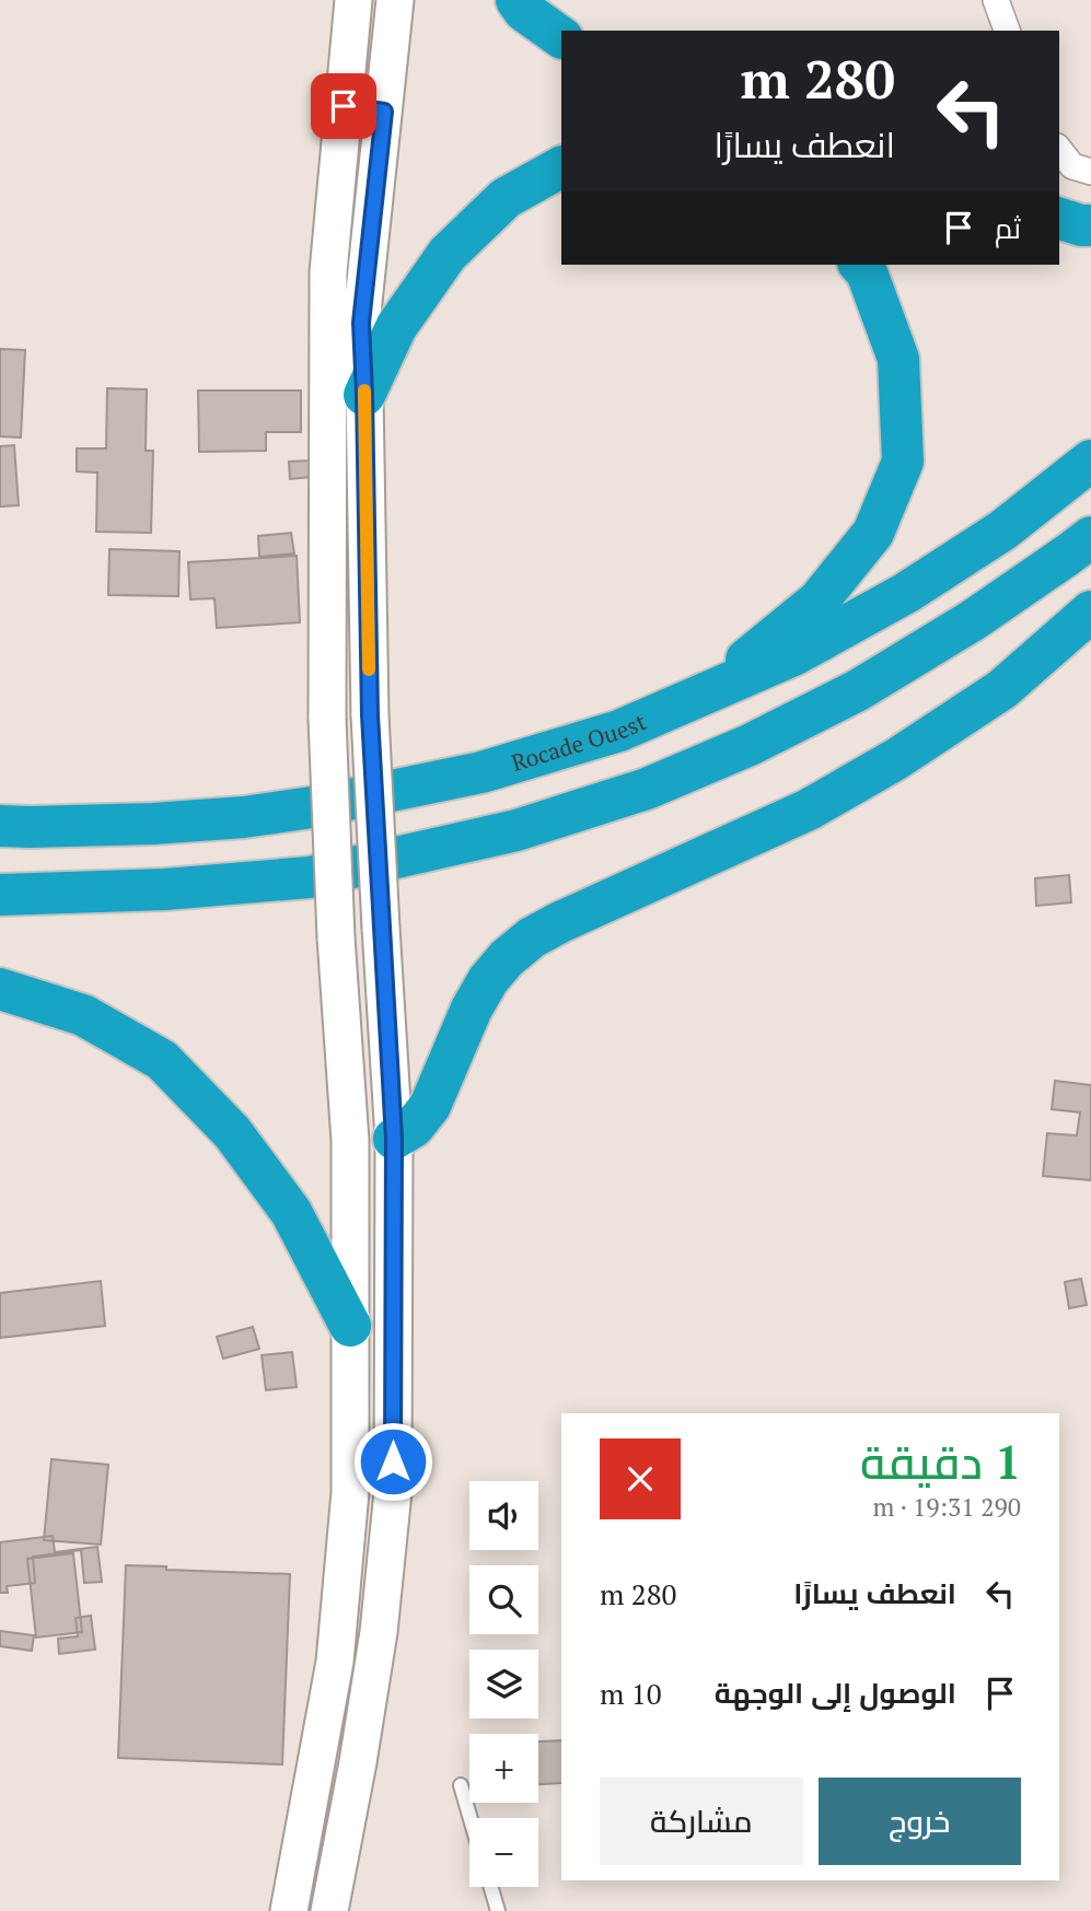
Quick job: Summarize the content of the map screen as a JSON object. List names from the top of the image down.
{
  "streets": {
    "highway": ["Rocade Ouest"]
  },
  "page": {
    "turn": ["280 m", "انعطف يسارًا"],
    "then": "ثم",
    "heading": ["1 دقيقة", "290 m · 19:31"],
    "map_buttons": ["+", "−"],
    "list": [
      {
        "name": "انعطف يسارًا",
        "value": "280 m"
      },
      {
        "name": "الوصول إلى الوجهة",
        "value": "10 m"
      }
    ],
    "buttons": ["خروج", "مشاركة"]
  }
}
